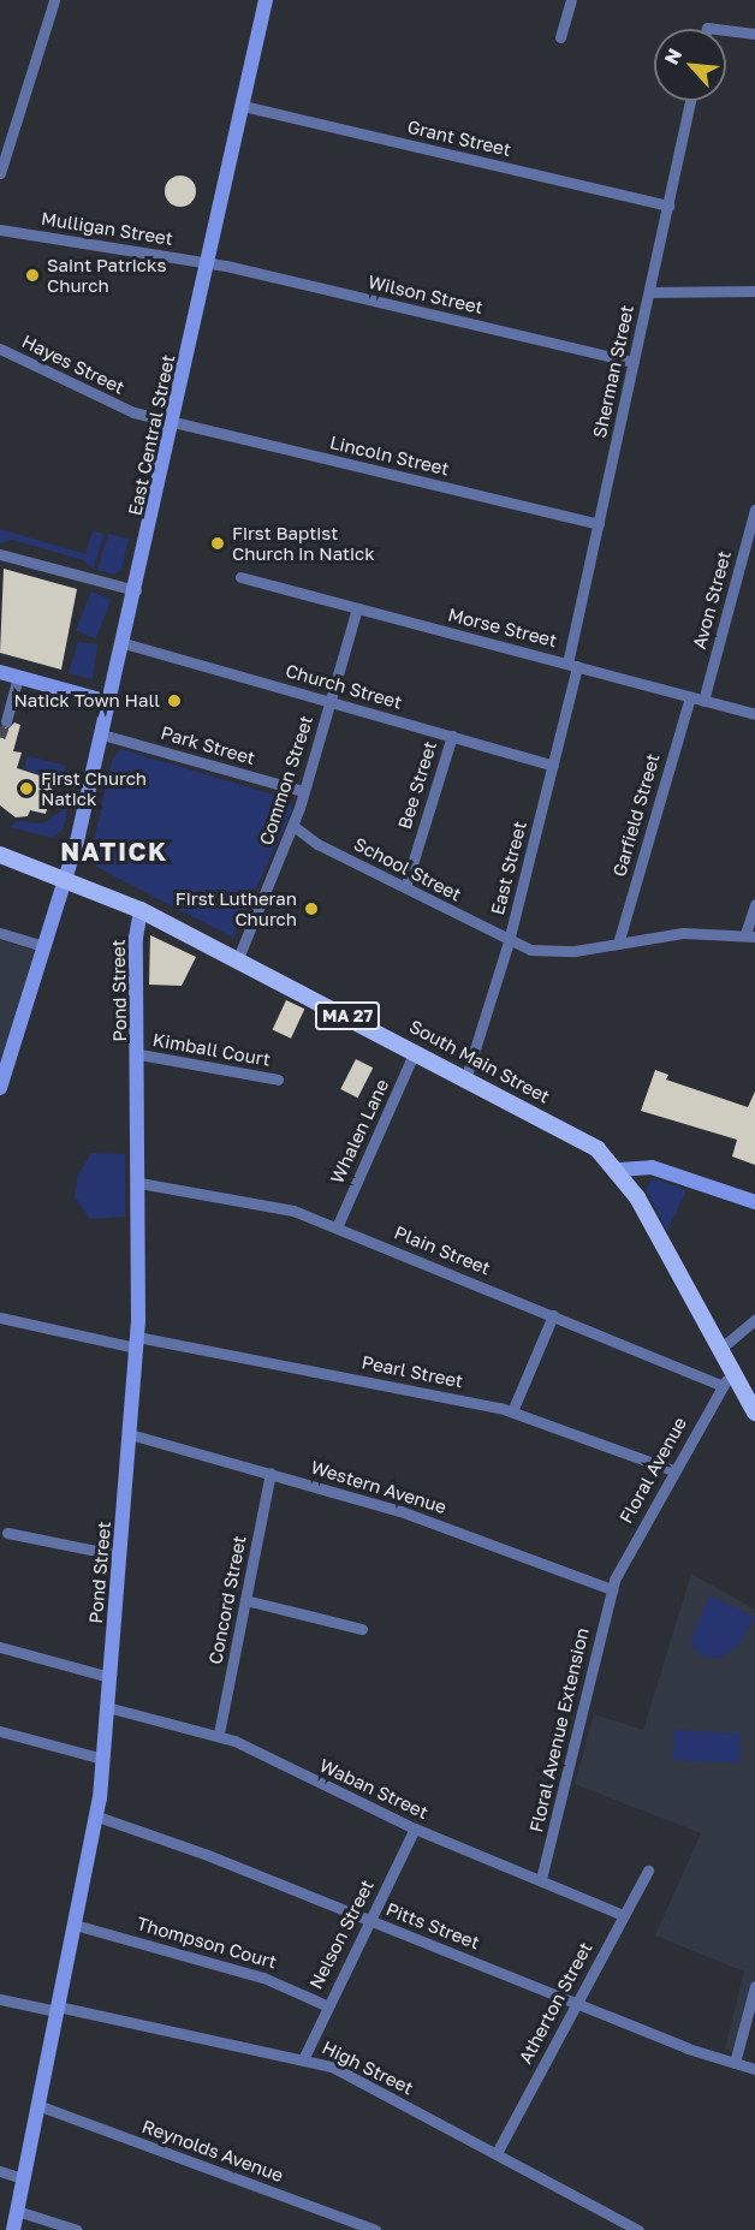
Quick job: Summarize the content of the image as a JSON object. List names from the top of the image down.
{
  "streets": {
    "main road": ["MA 27", "South Main Street"],
    "street": [
      "Grant Street",
      "Mulligan Street",
      "Wilson Street",
      "Hayes Street",
      "Sherman Street",
      "East Central Street",
      "Lincoln Street",
      "Avon Street",
      "Morse Street",
      "Church Street",
      "Park Street",
      "Common Street",
      "Bee Street",
      "Garfield Street",
      "East Street",
      "School Street",
      "Pond Street",
      "Kimball Court",
      "Whalen Lane",
      "Plain Street",
      "Pearl Street",
      "Floral Avenue",
      "Western Avenue",
      "Concord Street",
      "Floral Avenue Extension",
      "Waban Street",
      "Pitts Street",
      "Nelson Street",
      "Thompson Court",
      "Atherton Street",
      "High Street",
      "Reynolds Avenue"
    ]
  },
  "crossings": [
    ["Grant Street", "Sherman Street"],
    ["Grant Street", "East Central Street"],
    ["Mulligan Street", "Wilson Street"],
    ["Mulligan Street", "East Central Street"],
    ["Wilson Street", "Sherman Street"],
    ["Wilson Street", "East Central Street"],
    ["Hayes Street", "East Central Street"],
    ["Hayes Street", "Lincoln Street"],
    ["Sherman Street", "Lincoln Street"],
    ["Sherman Street", "Morse Street"],
    ["Sherman Street", "East Street"],
    ["East Central Street", "Lincoln Street"],
    ["East Central Street", "Church Street"],
    ["East Central Street", "Park Street"],
    ["East Central Street", "MA 27"],
    ["East Central Street", "South Main Street"],
    ["Avon Street", "Morse Street"],
    ["Morse Street", "Common Street"],
    ["Morse Street", "Garfield Street"],
    ["Morse Street", "East Street"],
    ["Church Street", "Common Street"],
    ["Church Street", "Bee Street"],
    ["Church Street", "East Street"],
    ["Park Street", "Common Street"],
    ["Common Street", "School Street"],
    ["Common Street", "South Main Street"],
    ["Bee Street", "School Street"],
    ["Garfield Street", "School Street"],
    ["East Street", "School Street"],
    ["East Street", "South Main Street"],
    ["Pond Street", "Kimball Court"],
    ["Pond Street", "South Main Street"],
    ["Pond Street", "Plain Street"],
    ["Pond Street", "Pearl Street"],
    ["Pond Street", "Western Avenue"],
    ["Pond Street", "Waban Street"],
    ["Pond Street", "Pitts Street"],
    ["Pond Street", "Thompson Court"],
    ["Pond Street", "High Street"],
    ["Pond Street", "Reynolds Avenue"],
    ["MA 27", "South Main Street"],
    ["South Main Street", "Whalen Lane"],
    ["South Main Street", "Plain Street"],
    ["South Main Street", "Floral Avenue"],
    ["Whalen Lane", "Plain Street"],
    ["Plain Street", "Floral Avenue"],
    ["Pearl Street", "Floral Avenue"],
    ["Floral Avenue", "Western Avenue"],
    ["Floral Avenue", "Floral Avenue Extension"],
    ["Western Avenue", "Concord Street"],
    ["Western Avenue", "Floral Avenue Extension"],
    ["Concord Street", "Waban Street"],
    ["Floral Avenue Extension", "Waban Street"],
    ["Waban Street", "Nelson Street"],
    ["Waban Street", "Atherton Street"],
    ["Pitts Street", "Nelson Street"],
    ["Pitts Street", "Atherton Street"],
    ["Nelson Street", "Thompson Court"],
    ["Nelson Street", "High Street"],
    ["Atherton Street", "High Street"]
  ],
  "districts": ["NATICK"],
  "places": [
    "Saint Patricks Church",
    "First Baptist Church in Natick",
    "Natick Town Hall",
    "First Church Natick",
    "First Lutheran Church"
  ],
  "north": "top left"
}
